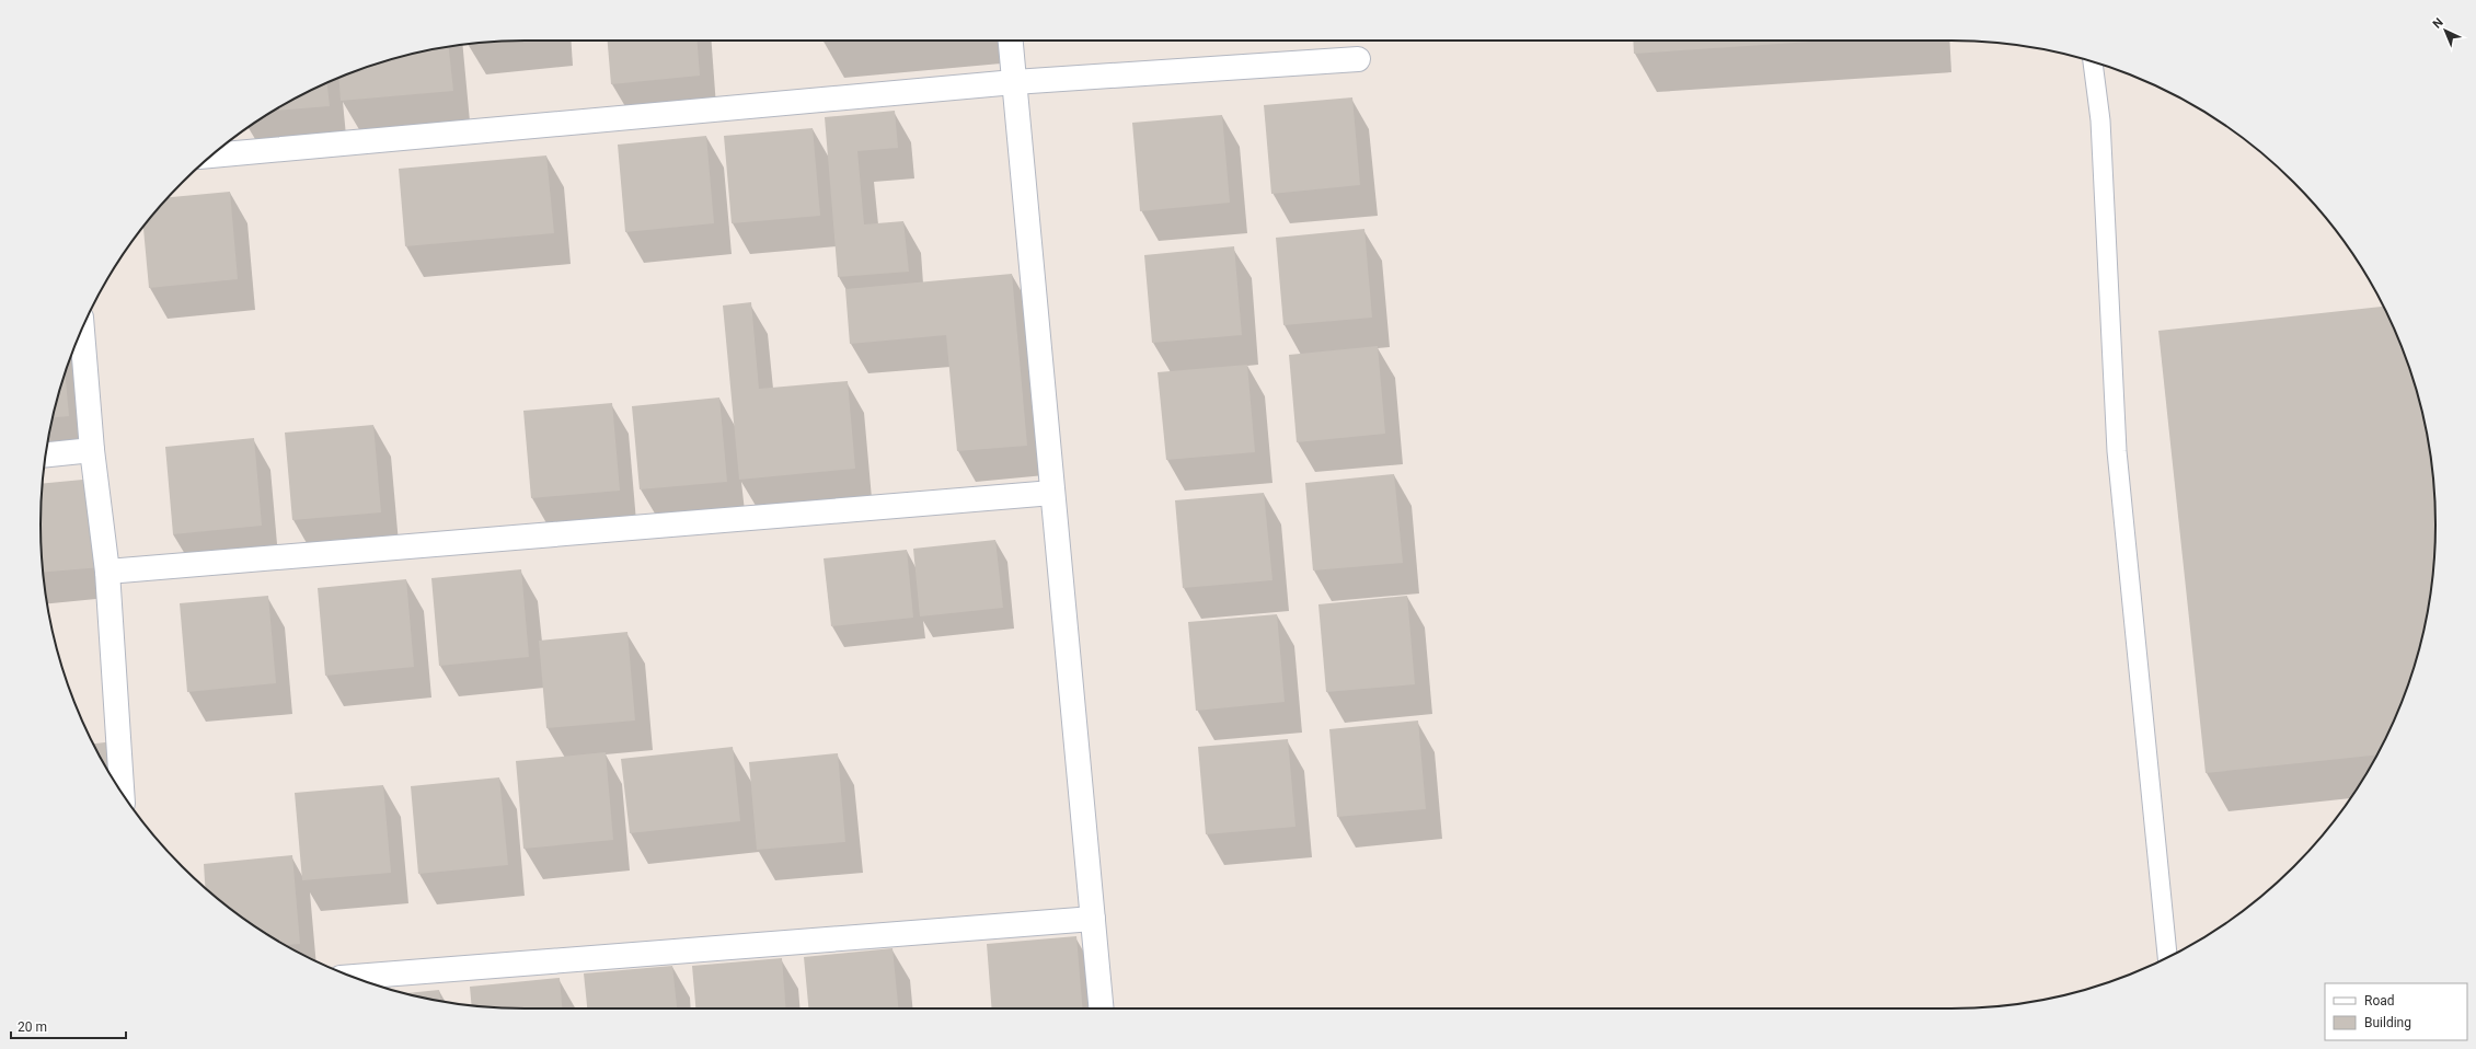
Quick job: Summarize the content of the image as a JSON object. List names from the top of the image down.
{
  "legend": ["Road", "Building"],
  "scale_bar": "20 m",
  "north": "top left"
}
